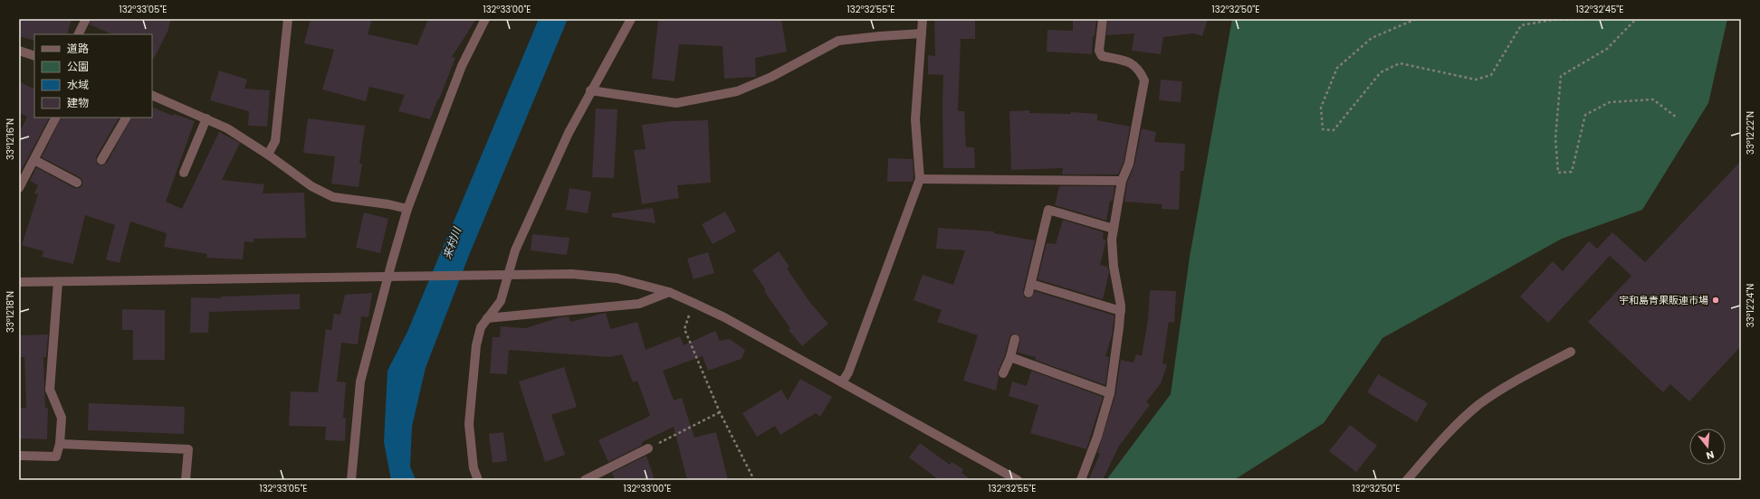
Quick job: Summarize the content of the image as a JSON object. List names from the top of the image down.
{
  "water": ["来村川"],
  "places": ["宇和島青果販連市場"],
  "legend": [
    "道路",
    "公園",
    "水域",
    "建物"
  ],
  "north": "bottom",
  "coordinates": [
    "132°33'05\"E",
    "132°33'00\"E",
    "132°32'55\"E",
    "132°32'50\"E",
    "132°32'45\"E",
    "33°12'22\"N",
    "33°12'16\"N",
    "33°12'24\"N",
    "33°12'18\"N"
  ]
}
